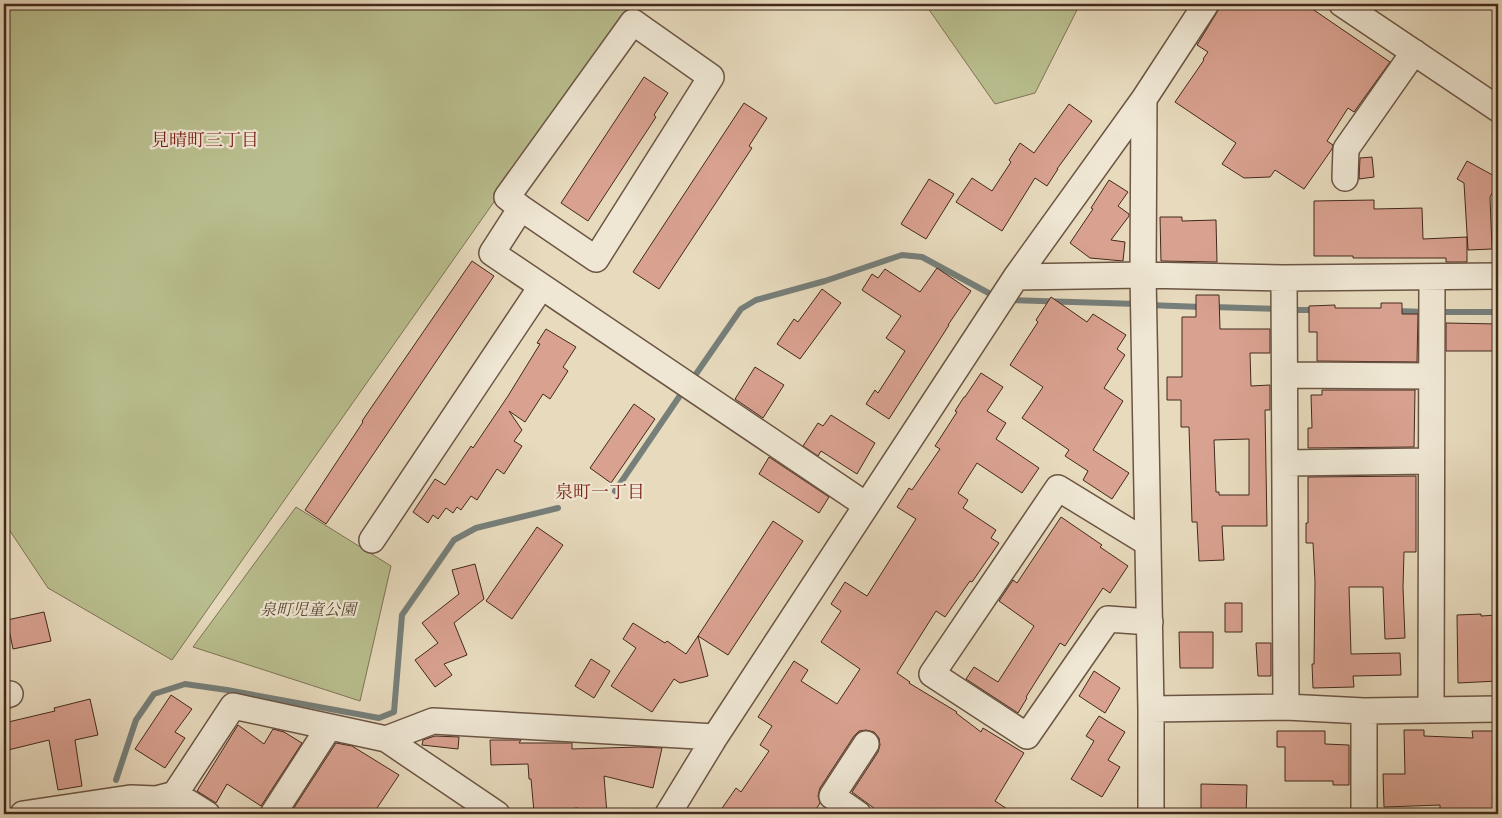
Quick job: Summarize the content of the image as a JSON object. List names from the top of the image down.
{
  "districts": ["見晴町三丁目", "泉町一丁目"],
  "parks": ["泉町児童公園"]
}
